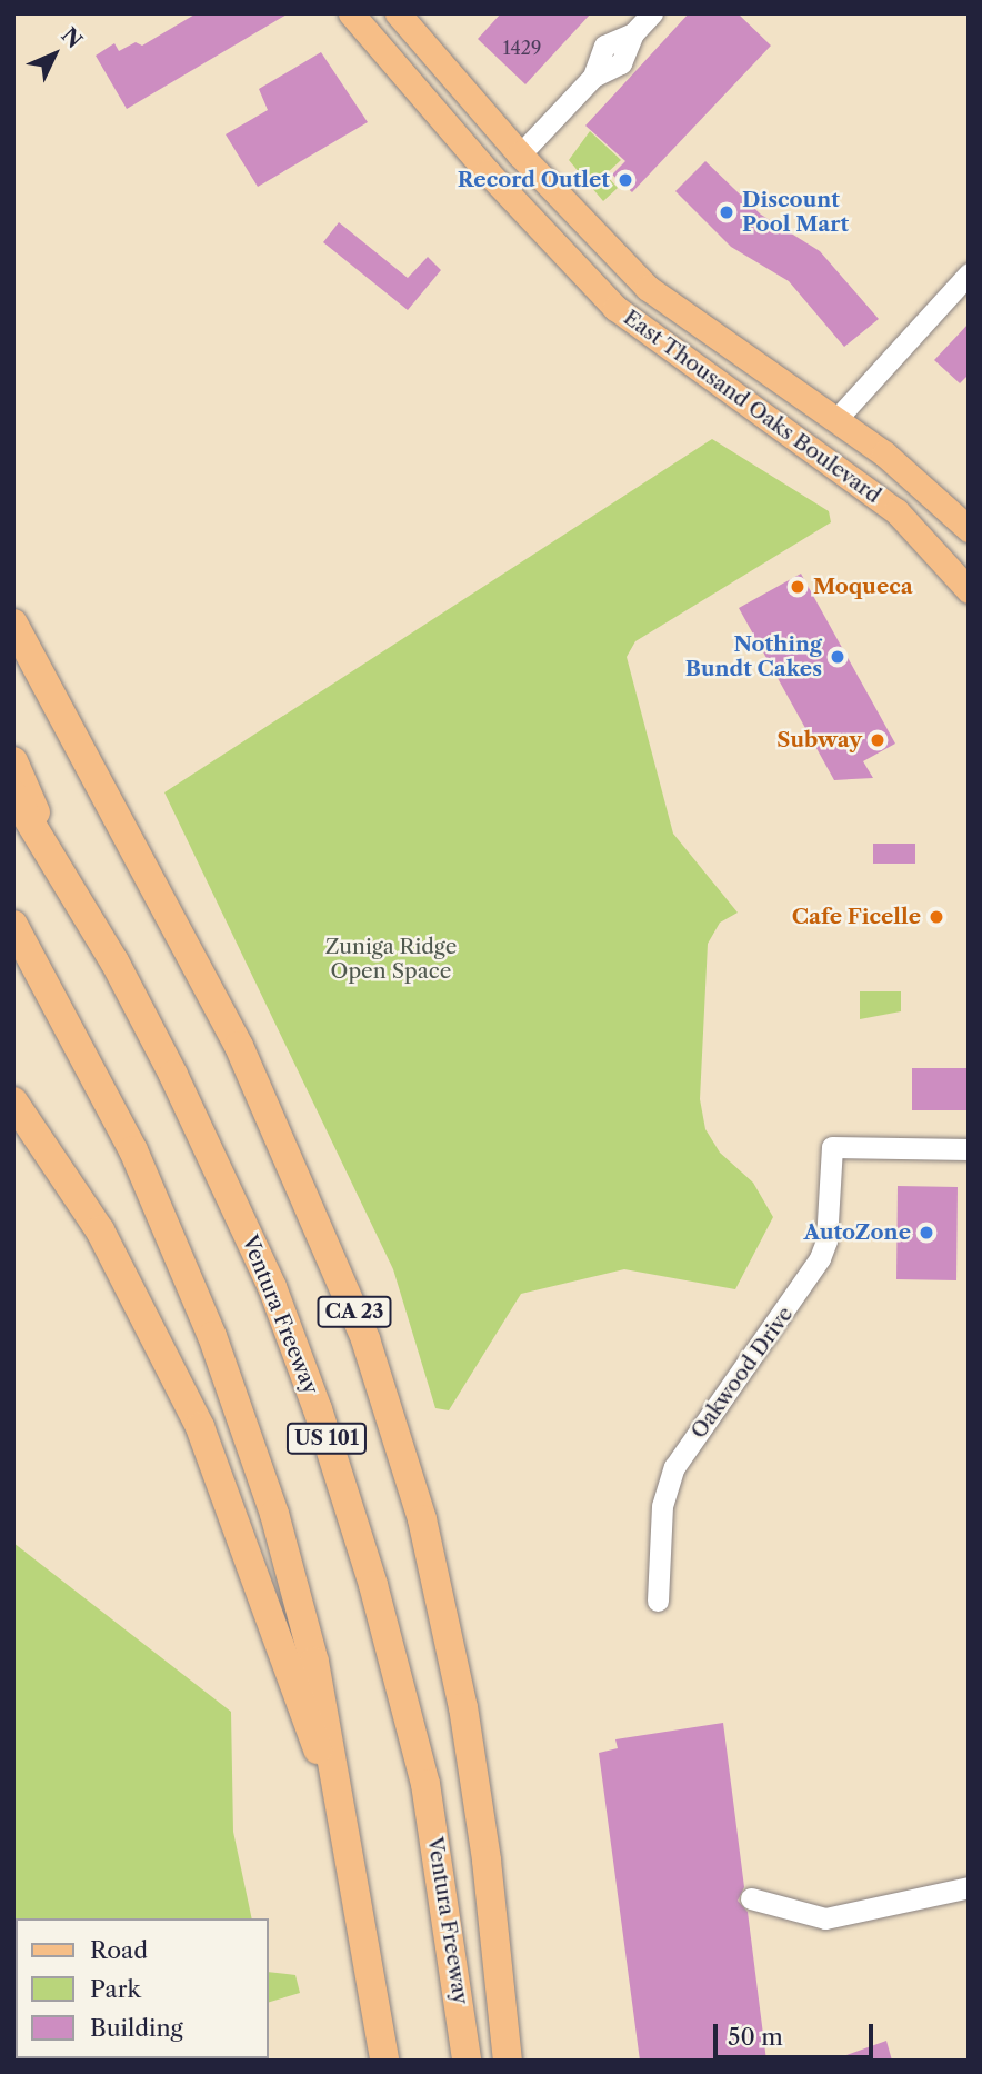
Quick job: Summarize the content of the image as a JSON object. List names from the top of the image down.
{
  "streets": {
    "highway": ["CA 23", "Ventura Freeway", "US 101"],
    "main road": ["East Thousand Oaks Boulevard"],
    "street": ["Oakwood Drive"]
  },
  "parks": ["Zuniga Ridge Open Space"],
  "places": [
    "Record Outlet",
    "Discount Pool Mart",
    "Moqueca",
    "Nothing Bundt Cakes",
    "Subway",
    "Cafe Ficelle",
    "AutoZone"
  ],
  "house_numbers": ["1429"],
  "legend": ["Road", "Park", "Building"],
  "scale_bar": "50 m",
  "north": "top right"
}
